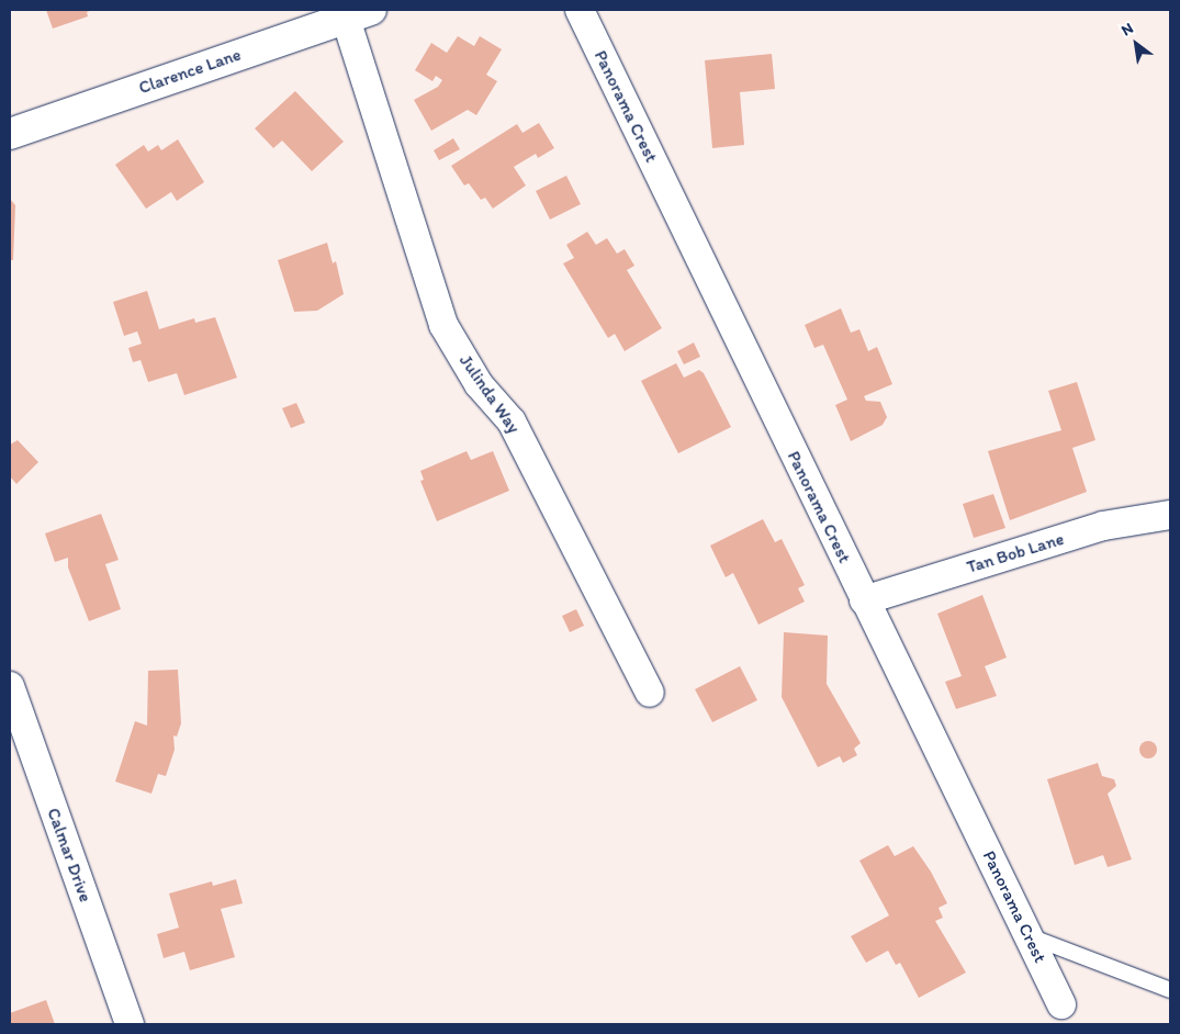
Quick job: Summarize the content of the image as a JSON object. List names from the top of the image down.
{
  "streets": {
    "street": [
      "Clarence Lane",
      "Panorama Crest",
      "Julinda Way",
      "Tan Bob Lane",
      "Calmar Drive"
    ]
  },
  "crossings": [
    ["Clarence Lane", "Julinda Way"],
    ["Panorama Crest", "Tan Bob Lane"]
  ],
  "north": "top left"
}
